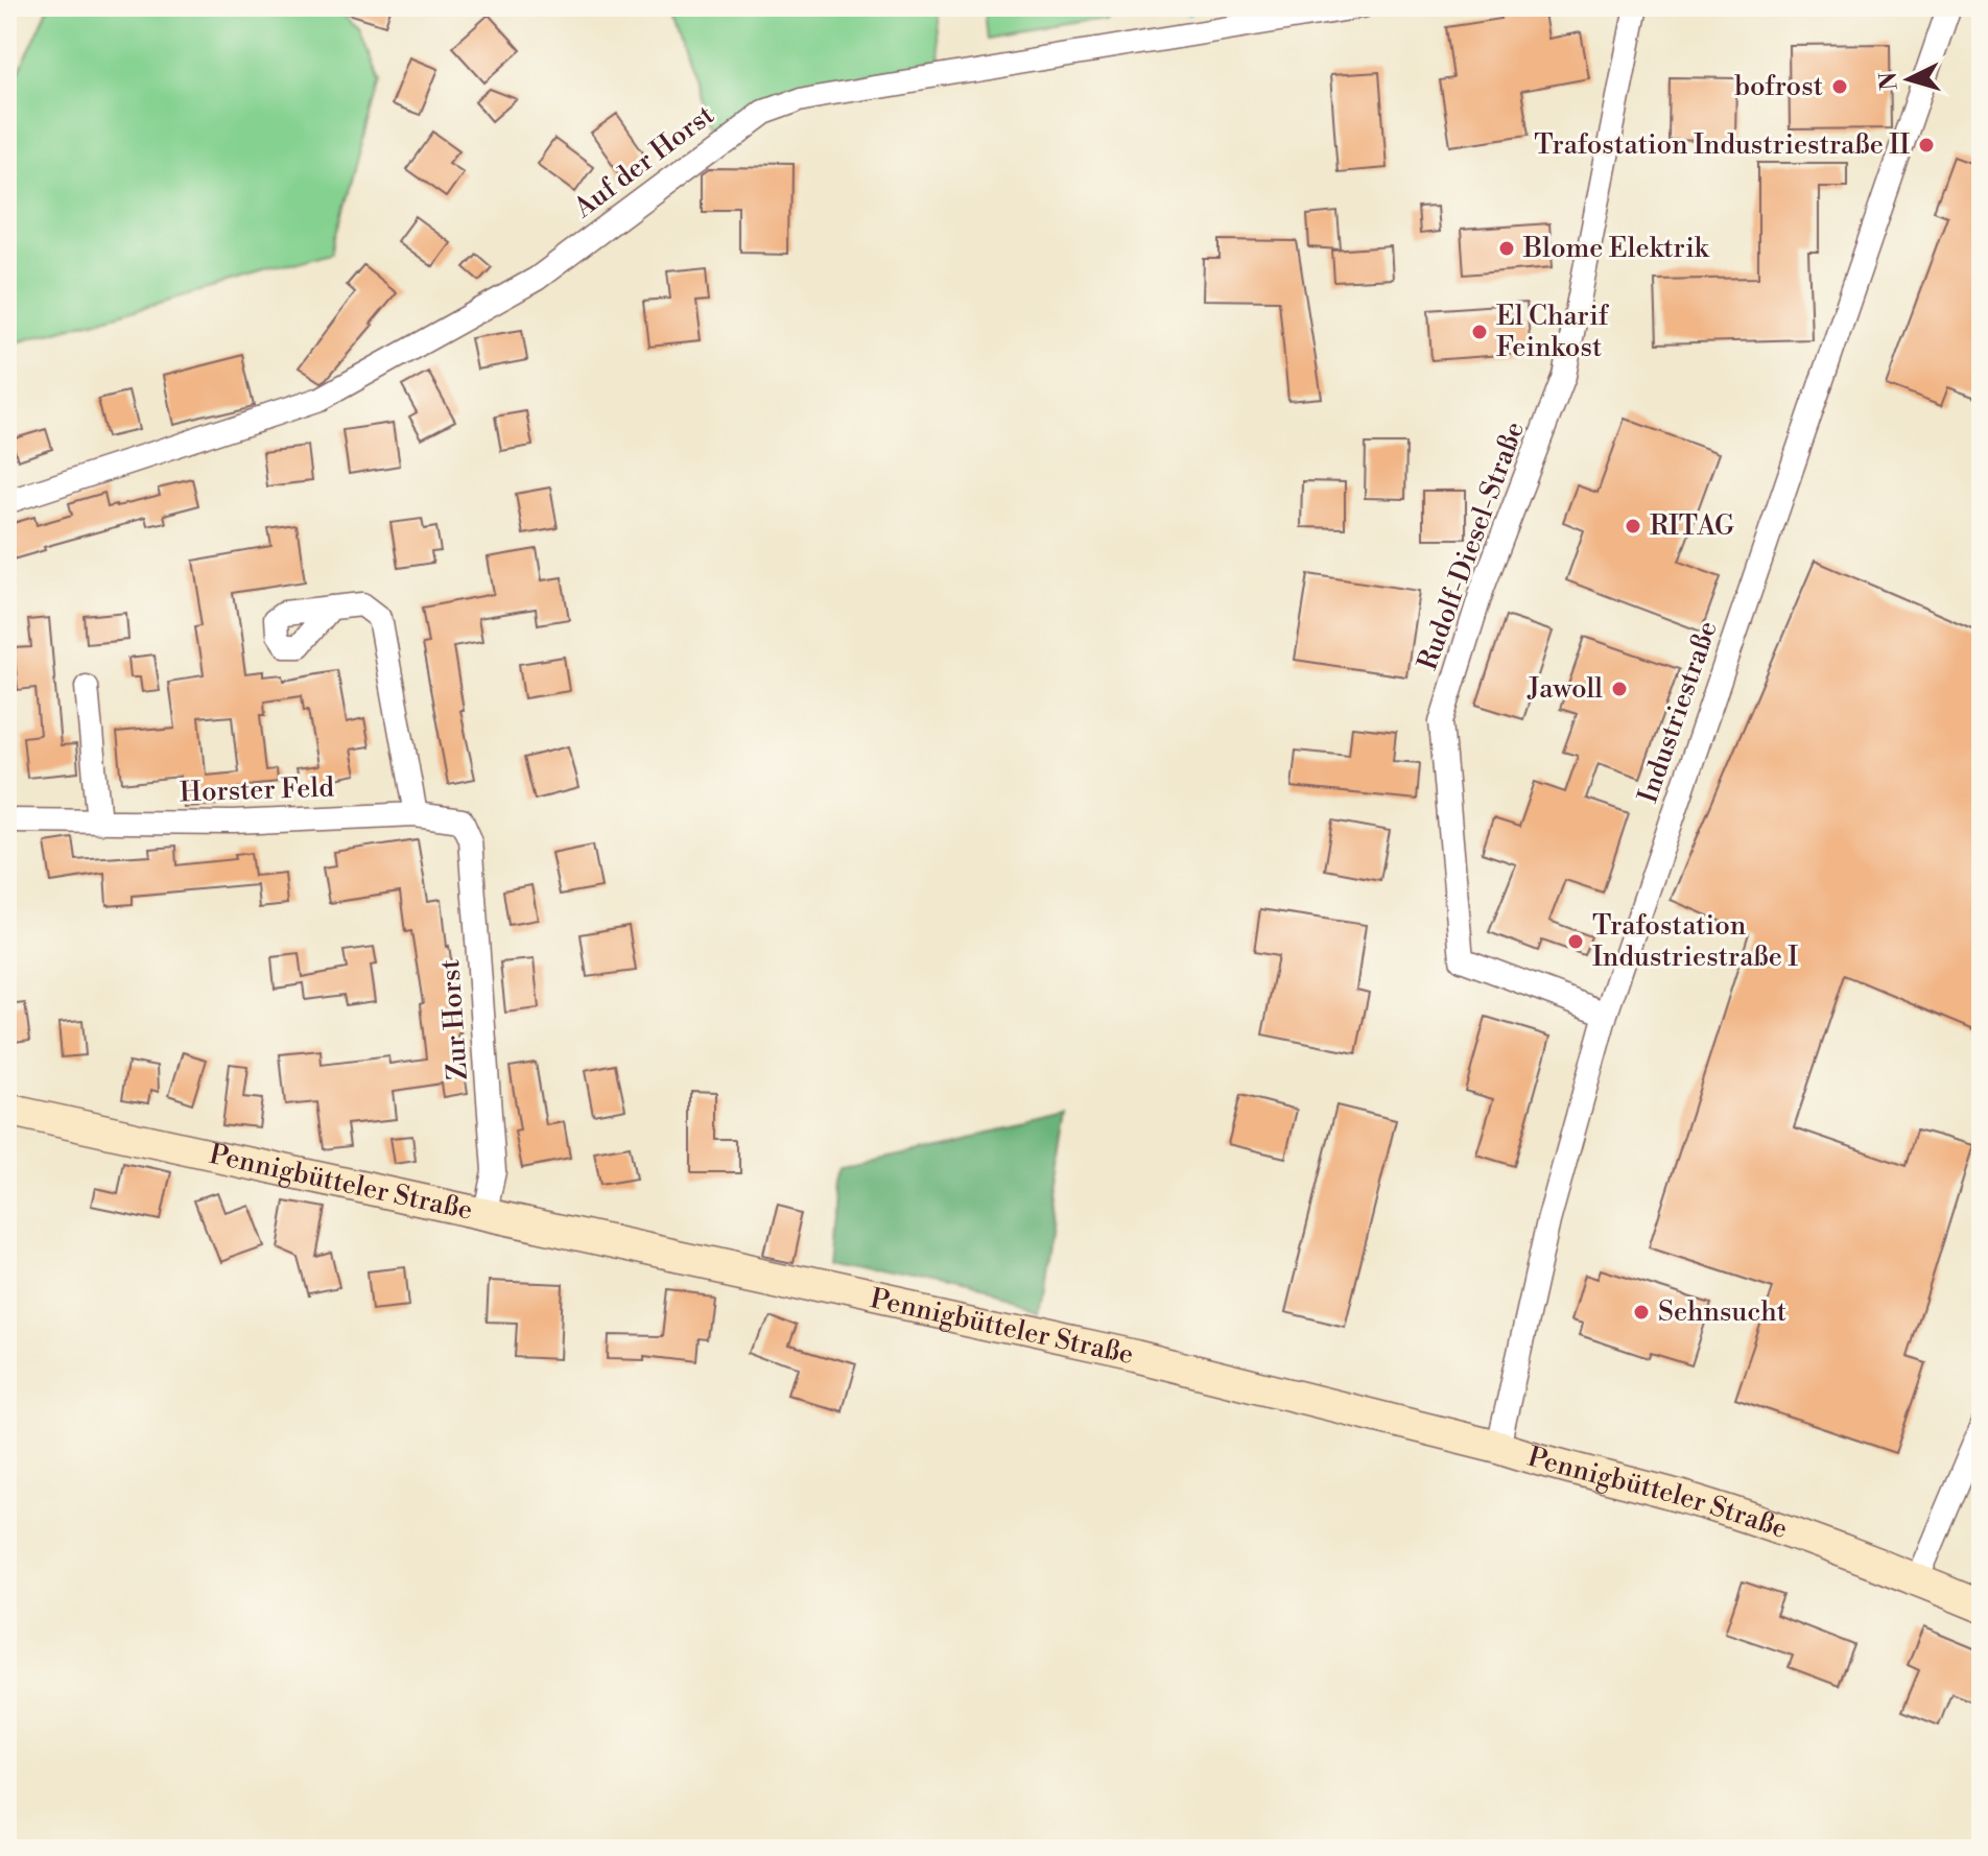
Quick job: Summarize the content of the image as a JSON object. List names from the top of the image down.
{
  "streets": {
    "street": [
      "Auf der Horst",
      "Rudolf-Diesel-Straße",
      "Industriestraße",
      "Horster Feld",
      "Zur Horst",
      "Pennigbütteler Straße"
    ]
  },
  "crossings": [
    ["Rudolf-Diesel-Straße", "Industriestraße"],
    ["Industriestraße", "Pennigbütteler Straße"],
    ["Horster Feld", "Zur Horst"],
    ["Zur Horst", "Pennigbütteler Straße"]
  ],
  "places": [
    "bofrost",
    "Trafostation Industriestraße II",
    "Blome Elektrik",
    "El Charif Feinkost",
    "RITAG",
    "Jawoll",
    "Trafostation Industriestraße I",
    "Sehnsucht"
  ],
  "north": "left"
}
